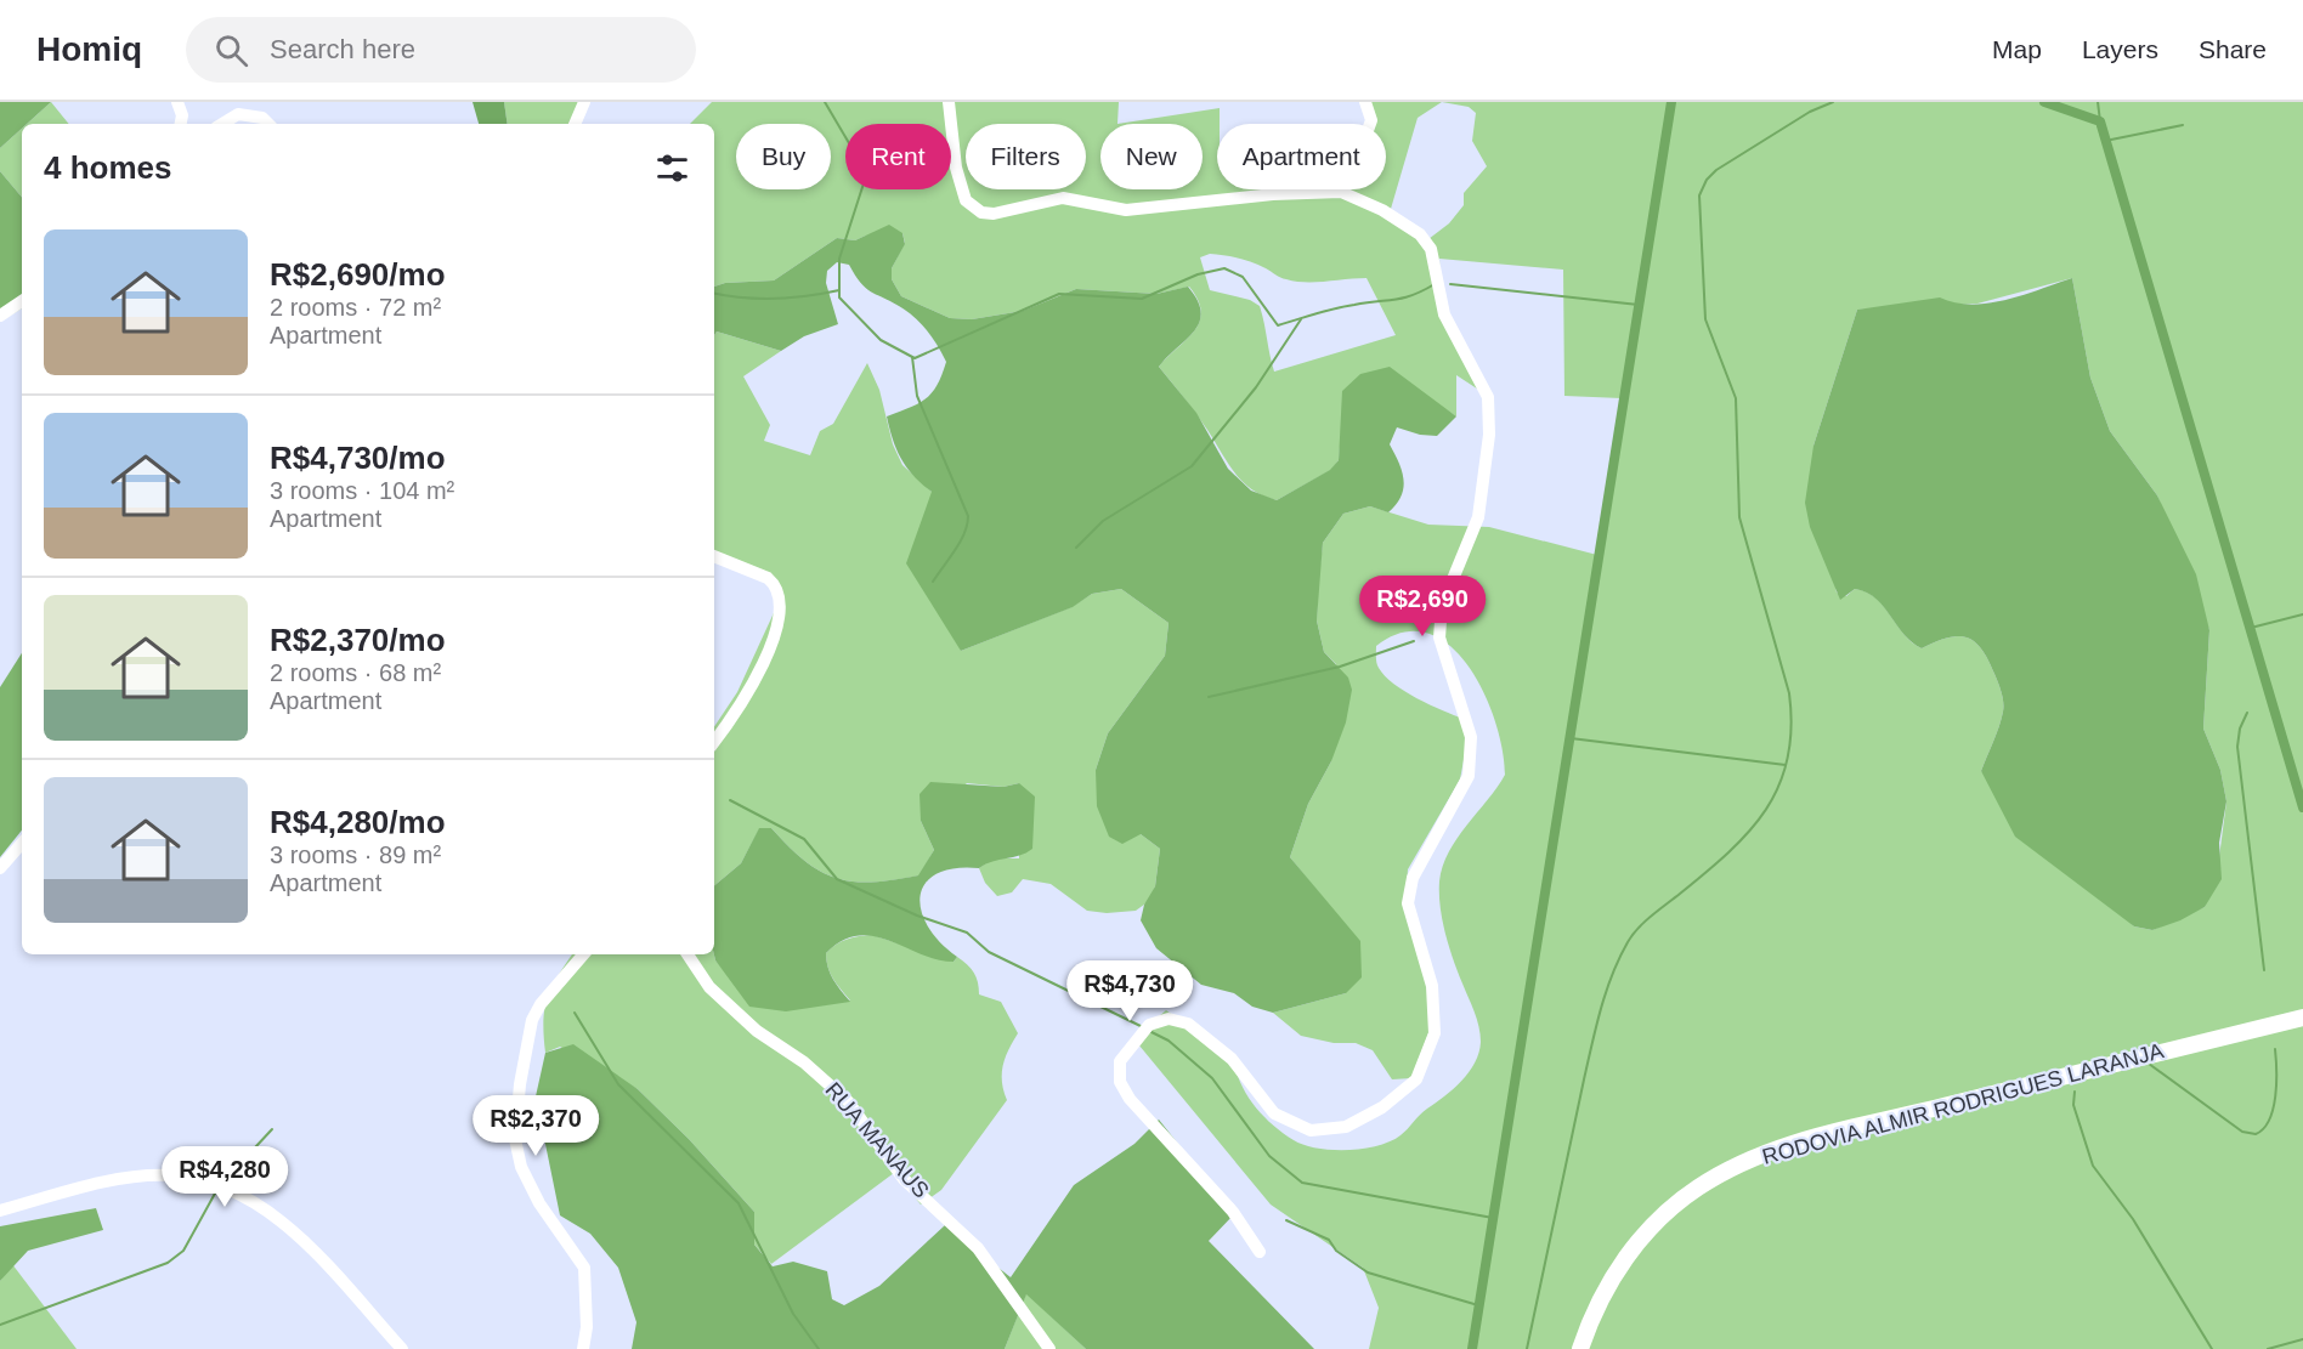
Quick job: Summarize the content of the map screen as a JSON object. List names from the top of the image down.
{
  "streets": {
    "main road": ["RODOVIA ALMIR RODRIGUES LARANJA"],
    "street": ["RUA MANAUS"]
  },
  "page": {
    "header": "Homiq",
    "search": "Search here",
    "nav": ["Map", "Layers", "Share"],
    "chip": [
      "Buy",
      "Rent",
      "Filters",
      "New",
      "Apartment"
    ],
    "heading": "4 homes",
    "list": [
      {
        "name": "R$2,690/mo",
        "note": "2 rooms · 72 m² · Apartment"
      },
      {
        "name": "R$4,730/mo",
        "note": "3 rooms · 104 m² · Apartment"
      },
      {
        "name": "R$2,370/mo",
        "note": "2 rooms · 68 m² · Apartment"
      },
      {
        "name": "R$4,280/mo",
        "note": "3 rooms · 89 m² · Apartment"
      }
    ],
    "price": [
      "R$2,690",
      "R$4,730",
      "R$2,370",
      "R$4,280"
    ]
  }
}
